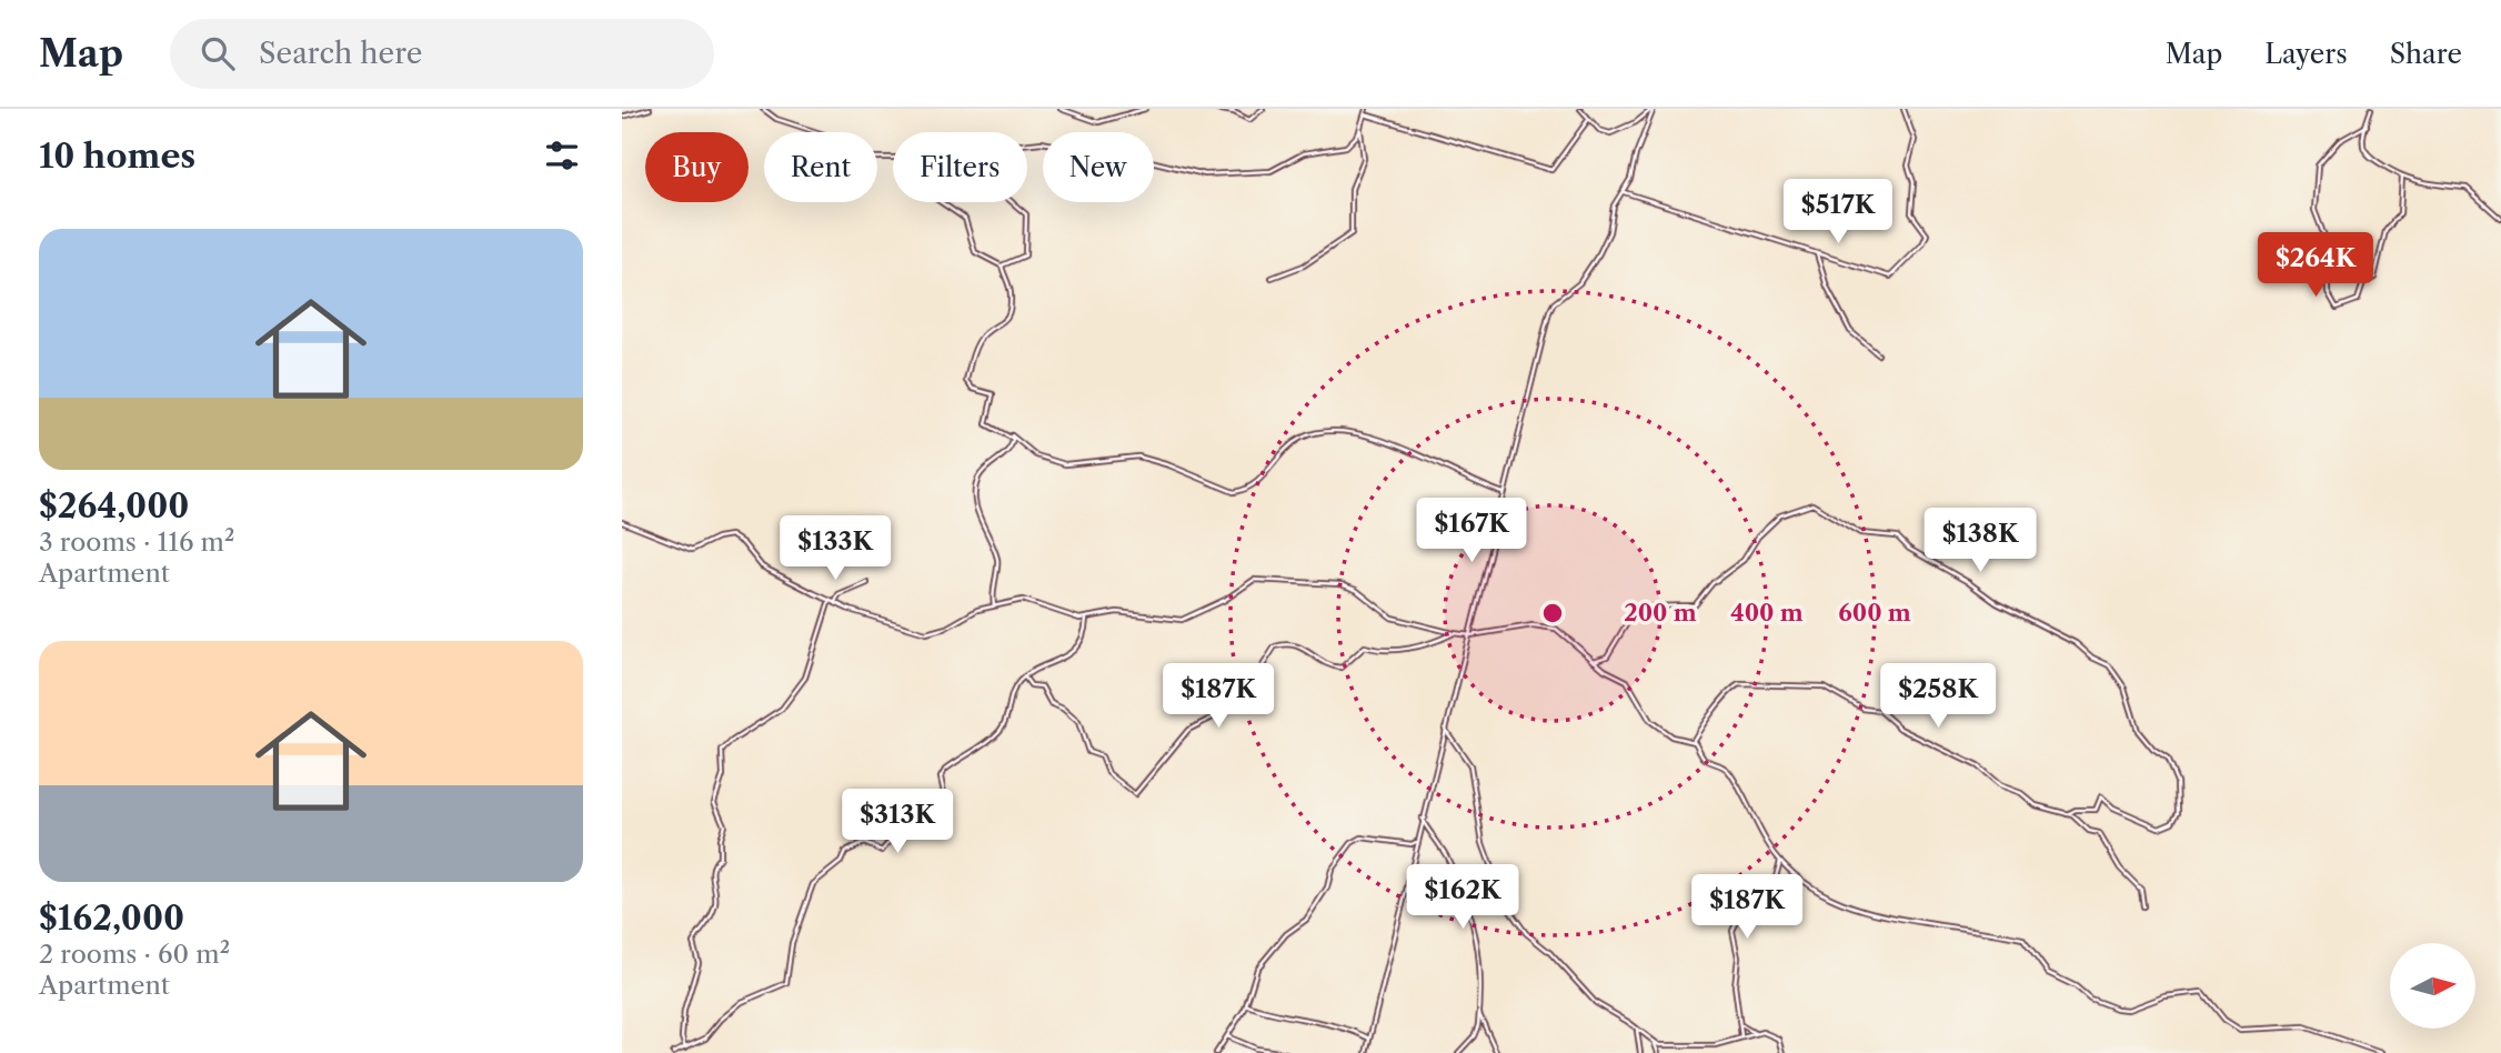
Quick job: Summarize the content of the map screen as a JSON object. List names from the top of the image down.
{
  "north": "right",
  "page": {
    "header": "Map",
    "search": "Search here",
    "nav": ["Map", "Layers", "Share"],
    "heading": "10 homes",
    "chip": [
      "Buy",
      "Rent",
      "Filters",
      "New"
    ],
    "price": [
      "$517K",
      "$264K",
      "$167K",
      "$138K",
      "$133K",
      "$187K",
      "$258K",
      "$313K",
      "$162K",
      "$187K"
    ],
    "list": [
      {
        "name": "$264,000",
        "note": "3 rooms · 116 m² · Apartment"
      },
      {
        "name": "$162,000",
        "note": "2 rooms · 60 m² · Apartment"
      }
    ]
  },
  "rings": ["200 m", "400 m", "600 m"]
}
